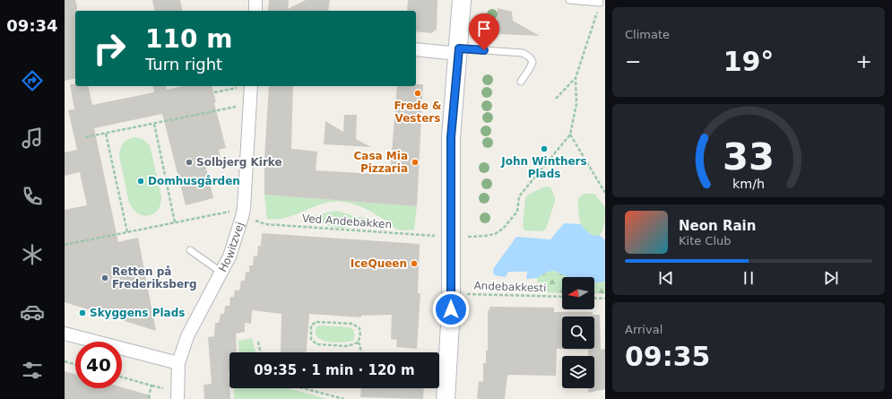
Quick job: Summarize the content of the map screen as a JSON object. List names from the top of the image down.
{
  "streets": {
    "street": ["Howitzvej"],
    "path": ["Ved Andebakken", "Andebakkesti"]
  },
  "crossings": [
    ["Ved Andebakken", "Howitzvej"]
  ],
  "places": [
    "Frede & Vesters",
    "John Winthers Plads",
    "Solbjerg Kirke",
    "Casa Mia Pizzaria",
    "Domhusgården",
    "IceQueen",
    "Retten på Frederiksberg",
    "Skyggens Plads"
  ],
  "north": "left",
  "page": {
    "tabs": "09:34",
    "tile": [
      "Climate",
      ["Arrival", "09:35"]
    ],
    "turn": ["110 m", "Turn right"],
    "heat": ["−", "19°", "+"],
    "song": ["Neon Rain", "Kite Club"],
    "limit": "40",
    "trip": "09:35 · 1 min · 120 m",
    "gauge": ["33", "km/h"]
  }
}
